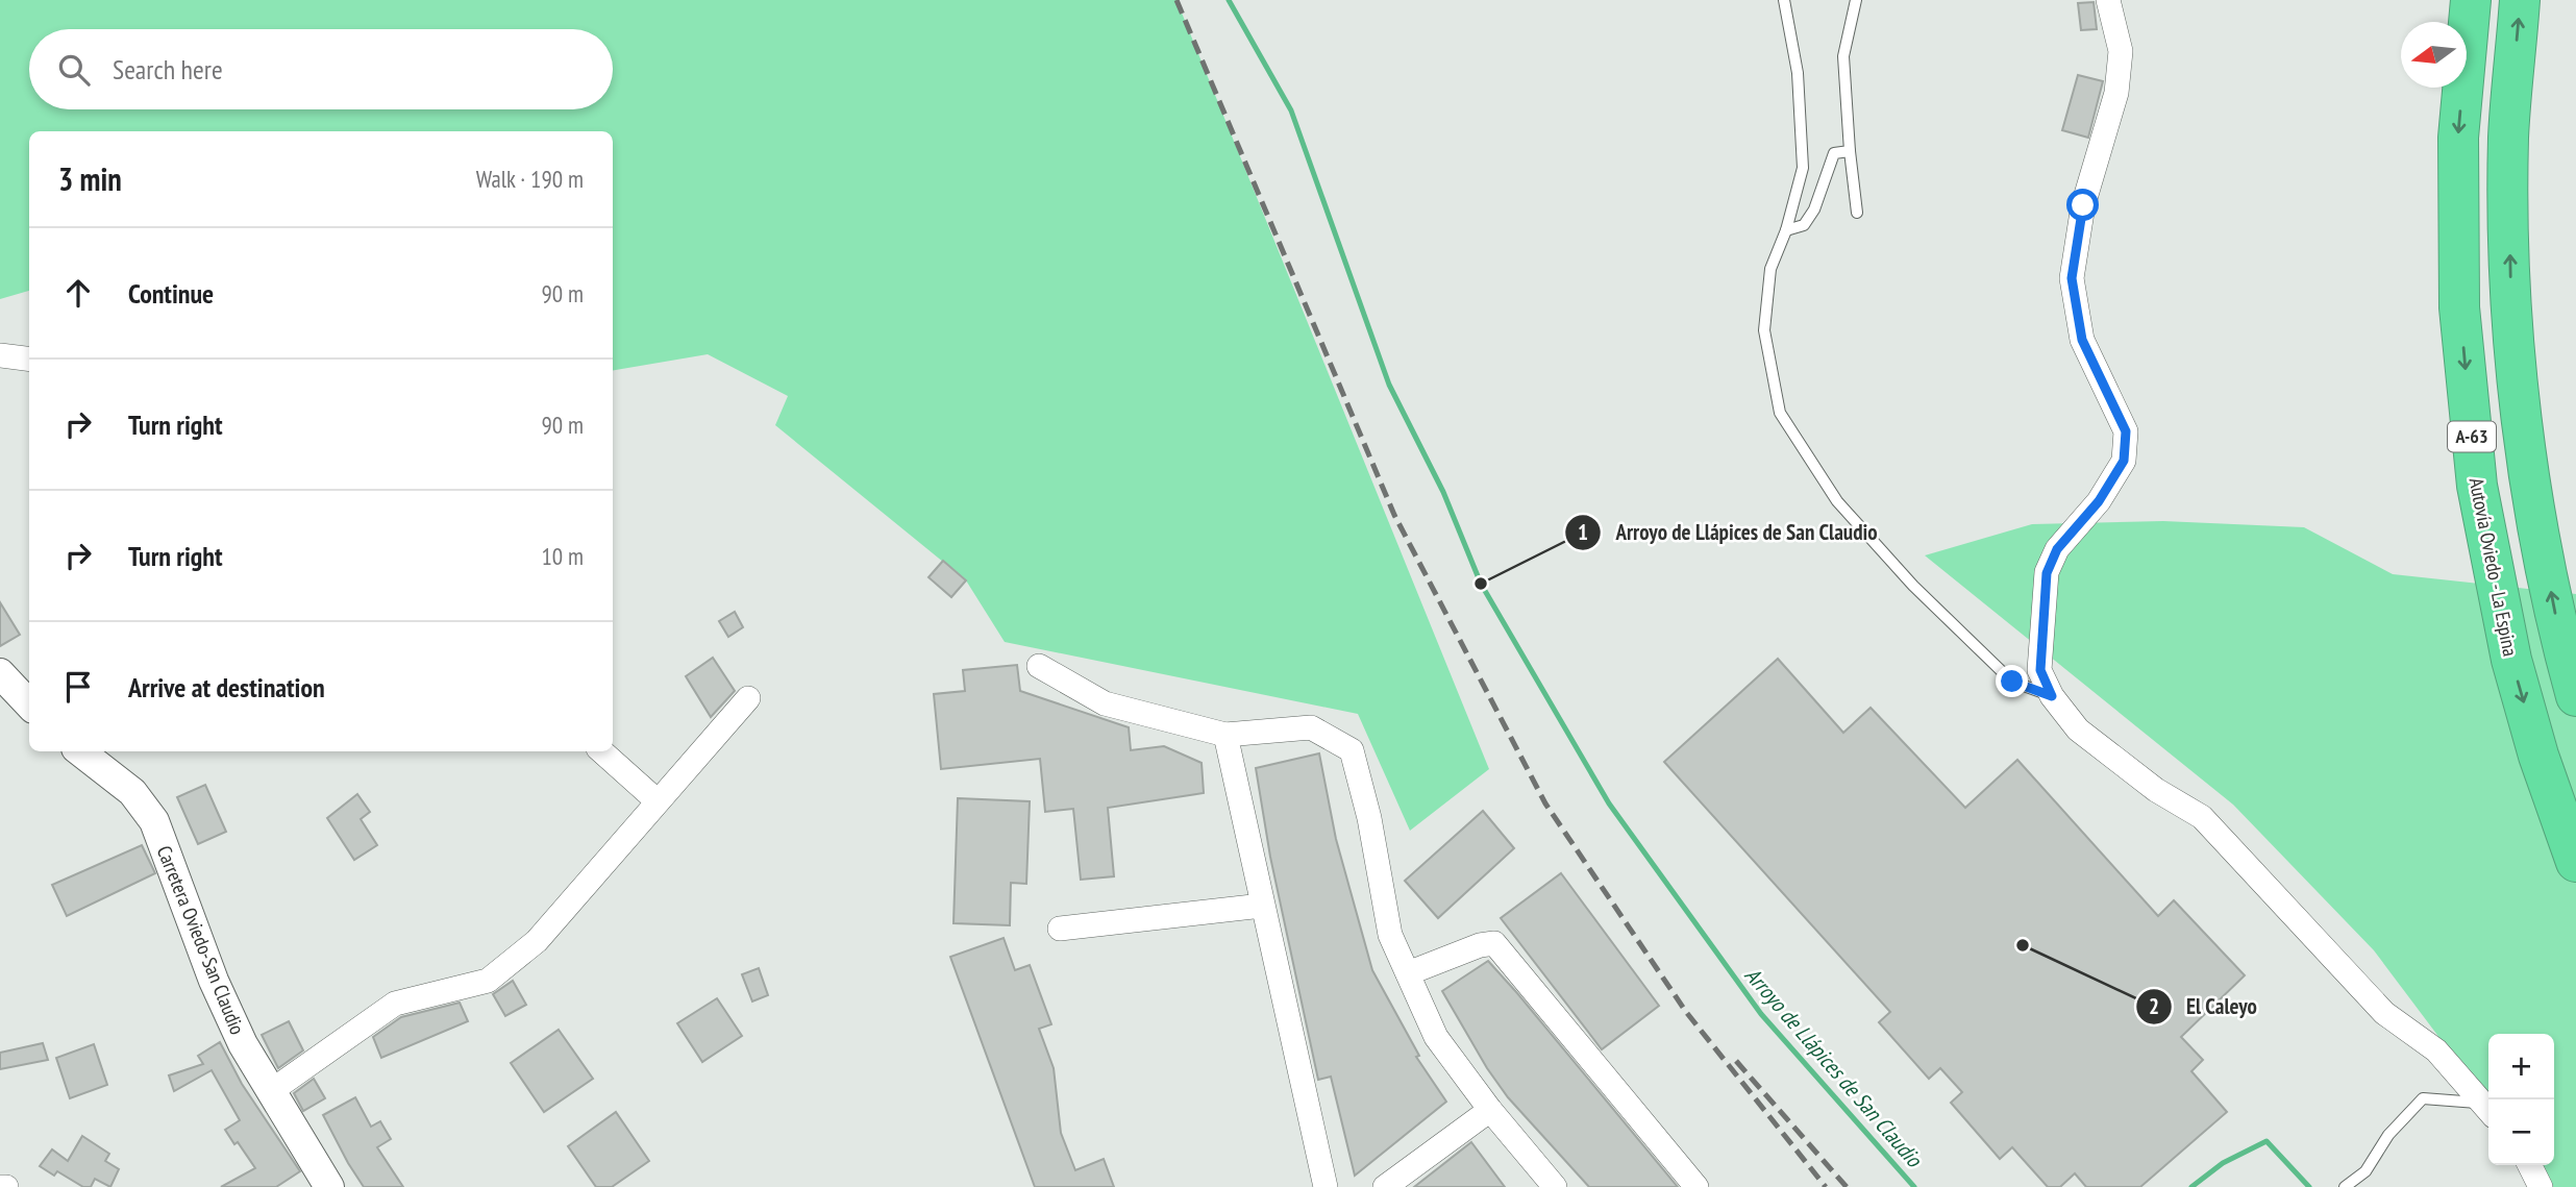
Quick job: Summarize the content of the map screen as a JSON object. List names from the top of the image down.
{
  "streets": {
    "highway": ["A-63", "Autovía Oviedo - La Espina"],
    "street": ["Carretera Oviedo-San Claudio"]
  },
  "water": ["Arroyo de Llápices de San Claudio"],
  "places": ["Arroyo de Llápices de San Claudio", "El Caleyo"],
  "north": "left",
  "page": {
    "search": "Search here",
    "heading": ["3 min", "Walk · 190 m"],
    "list": [
      ["Continue", "90 m"],
      ["Turn right", "90 m"],
      ["Turn right", "10 m"],
      "Arrive at destination"
    ],
    "map_buttons": ["+", "−"]
  }
}
